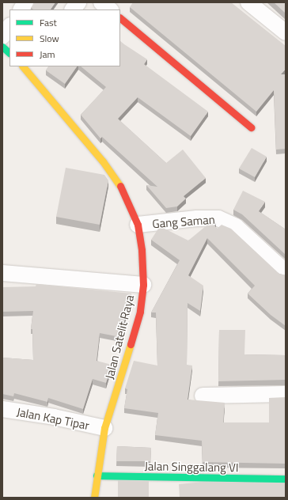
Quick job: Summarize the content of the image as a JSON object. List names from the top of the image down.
{
  "streets": {
    "street": [
      "Gang Saman",
      "Jalan Satelit Raya",
      "Jalan Kap Tipar",
      "Jalan Singgalang VI"
    ]
  },
  "crossings": [
    ["Gang Saman", "Jalan Satelit Raya"],
    ["Jalan Satelit Raya", "Jalan Kap Tipar"],
    ["Jalan Satelit Raya", "Jalan Singgalang VI"]
  ],
  "legend": ["Fast", "Slow", "Jam"]
}
